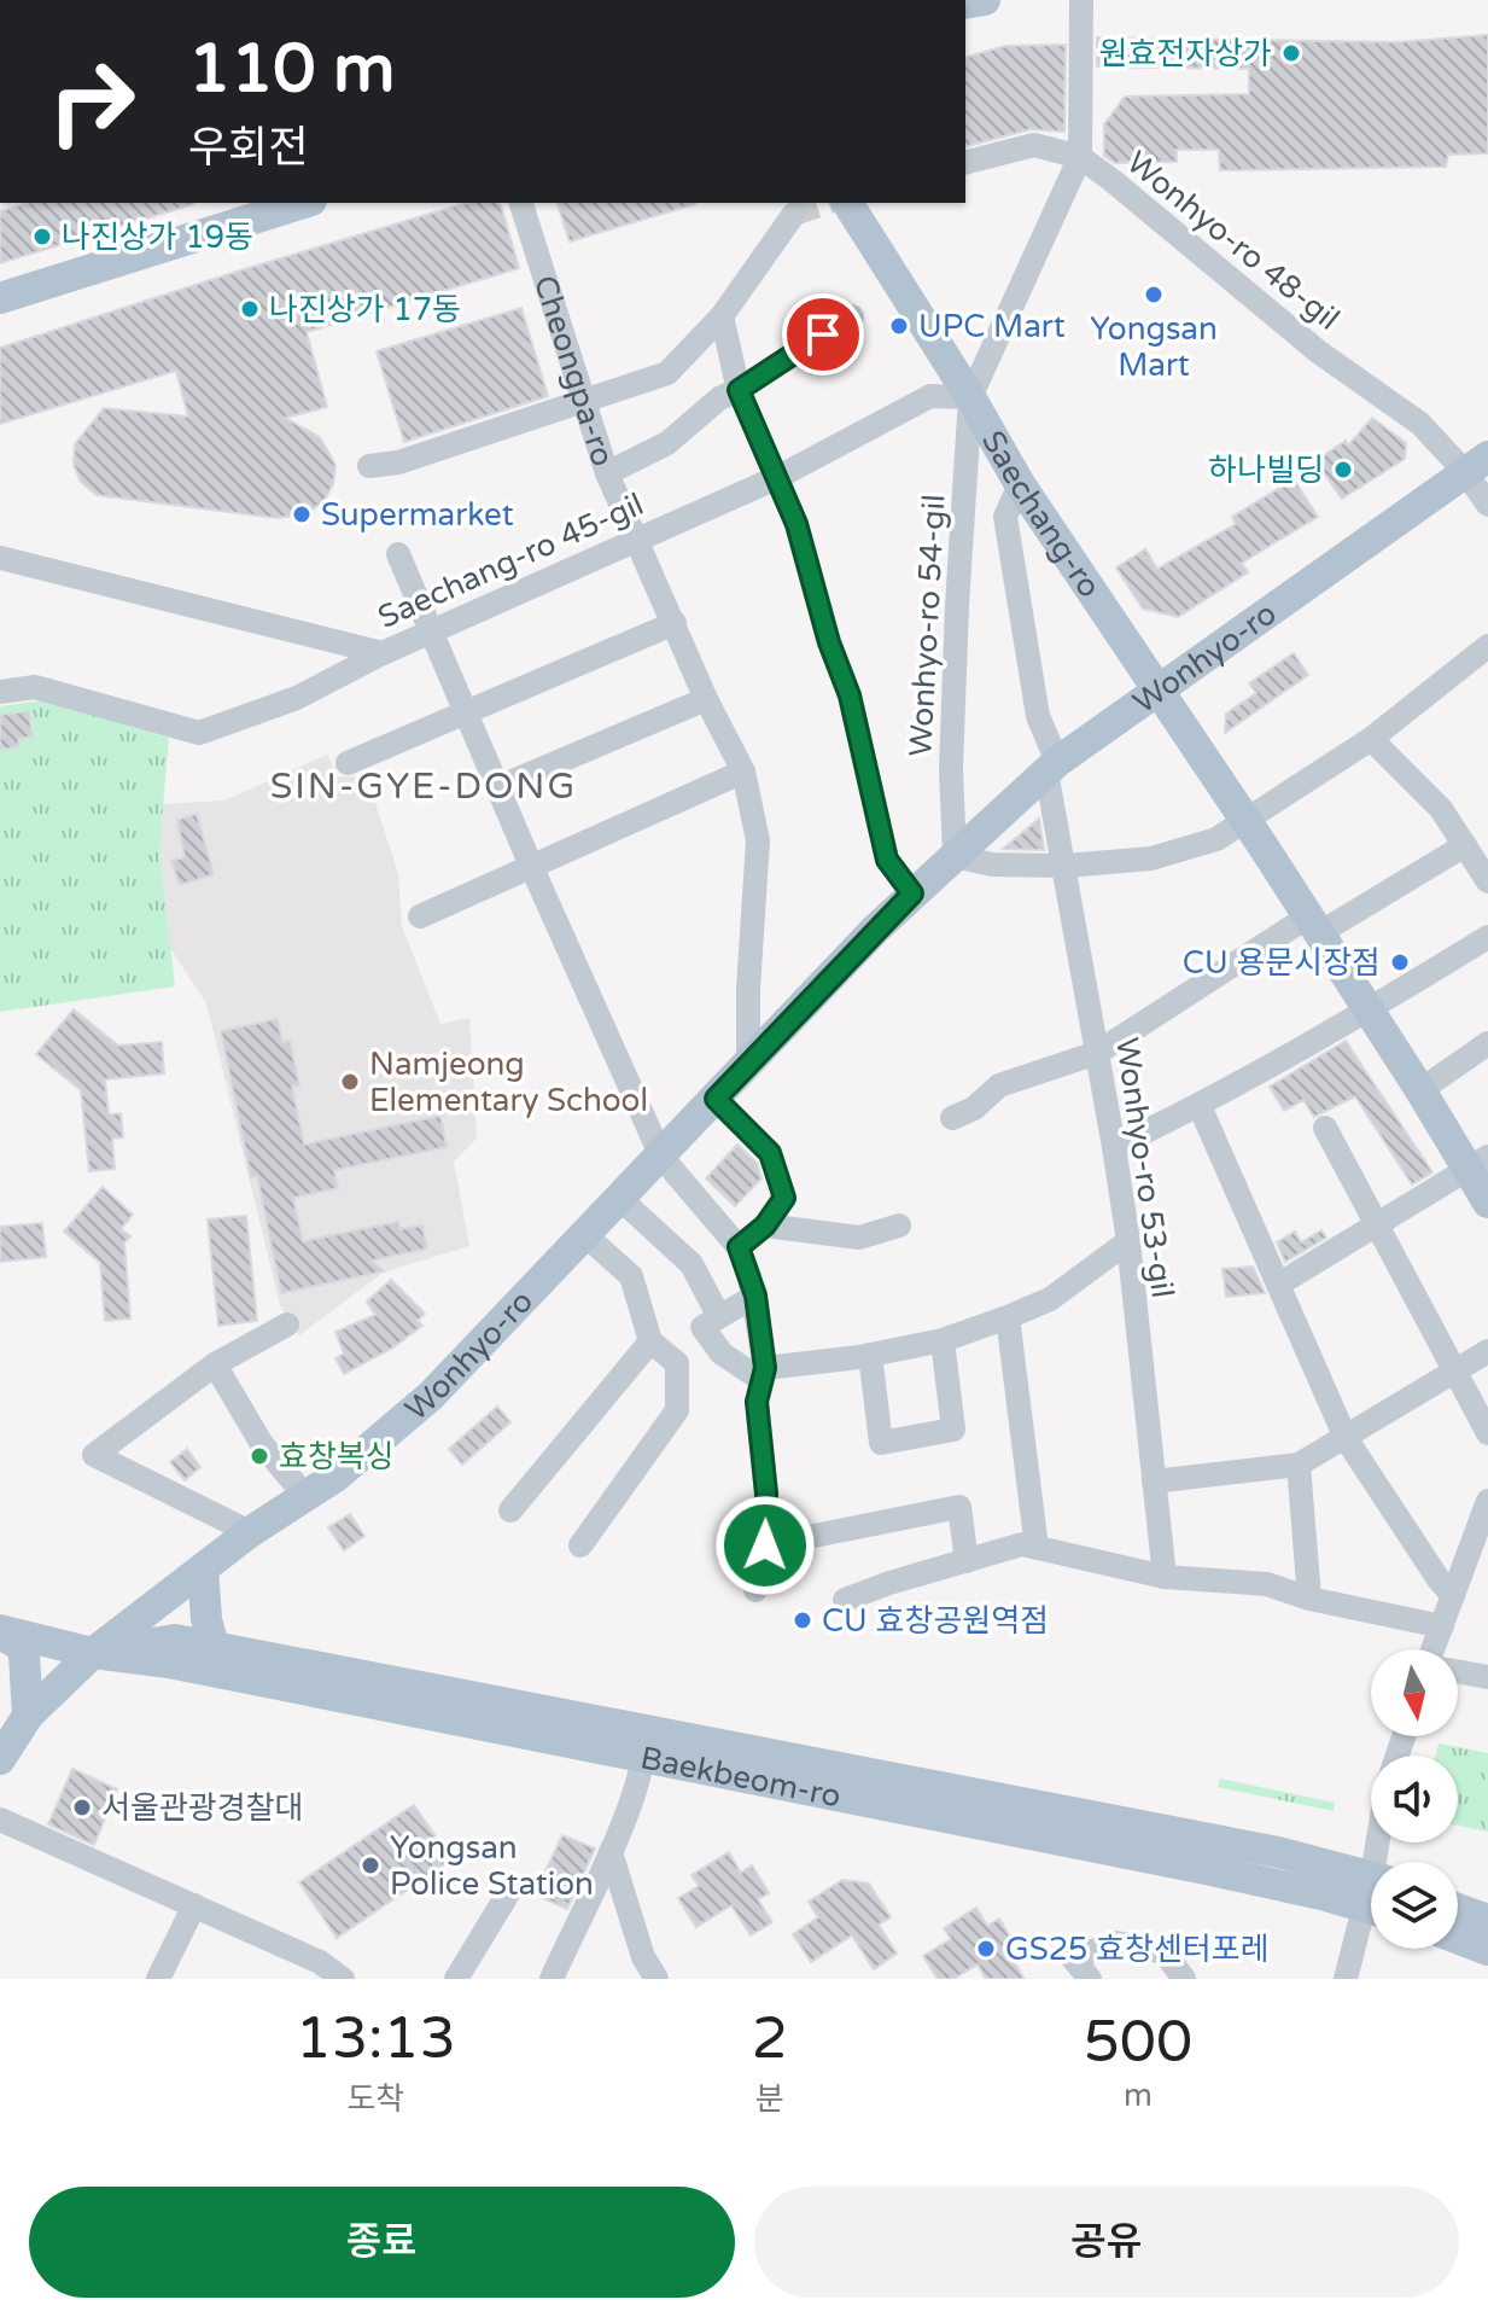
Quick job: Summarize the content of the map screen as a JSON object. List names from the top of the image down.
{
  "streets": {
    "main road": ["Saechang-ro", "Wonhyo-ro", "Baekbeom-ro"],
    "street": [
      "Wonhyo-ro 48-gil",
      "Cheongpa-ro",
      "Saechang-ro 45-gil",
      "Wonhyo-ro 54-gil",
      "Wonhyo-ro 53-gil"
    ]
  },
  "crossings": [
    ["Wonhyo-ro 48-gil", "Wonhyo-ro"],
    ["Cheongpa-ro", "Saechang-ro 45-gil"],
    ["Cheongpa-ro", "Wonhyo-ro"],
    ["Saechang-ro", "Saechang-ro 45-gil"],
    ["Saechang-ro", "Wonhyo-ro 54-gil"],
    ["Saechang-ro", "Wonhyo-ro"],
    ["Saechang-ro", "Wonhyo-ro 53-gil"],
    ["Saechang-ro 45-gil", "Wonhyo-ro 54-gil"],
    ["Wonhyo-ro 54-gil", "Wonhyo-ro"],
    ["Wonhyo-ro", "Wonhyo-ro 53-gil"],
    ["Wonhyo-ro", "Baekbeom-ro"]
  ],
  "districts": ["SIN-GYE-DONG"],
  "places": [
    "원효전자상가",
    "나진상가 19동",
    "Yongsan Mart",
    "나진상가 17동",
    "UPC Mart",
    "하나빌딩",
    "Supermarket",
    "CU 용문시장점",
    "Namjeong Elementary School",
    "효창복싱",
    "CU 효창공원역점",
    "서울관광경찰대",
    "Yongsan Police Station",
    "GS25 효창센터포레"
  ],
  "north": "bottom",
  "page": {
    "turn": ["110 m", "우회전"],
    "eta": [
      "13:13",
      "도착",
      "2",
      "분",
      "500",
      "m"
    ],
    "buttons": ["종료", "공유"]
  }
}
